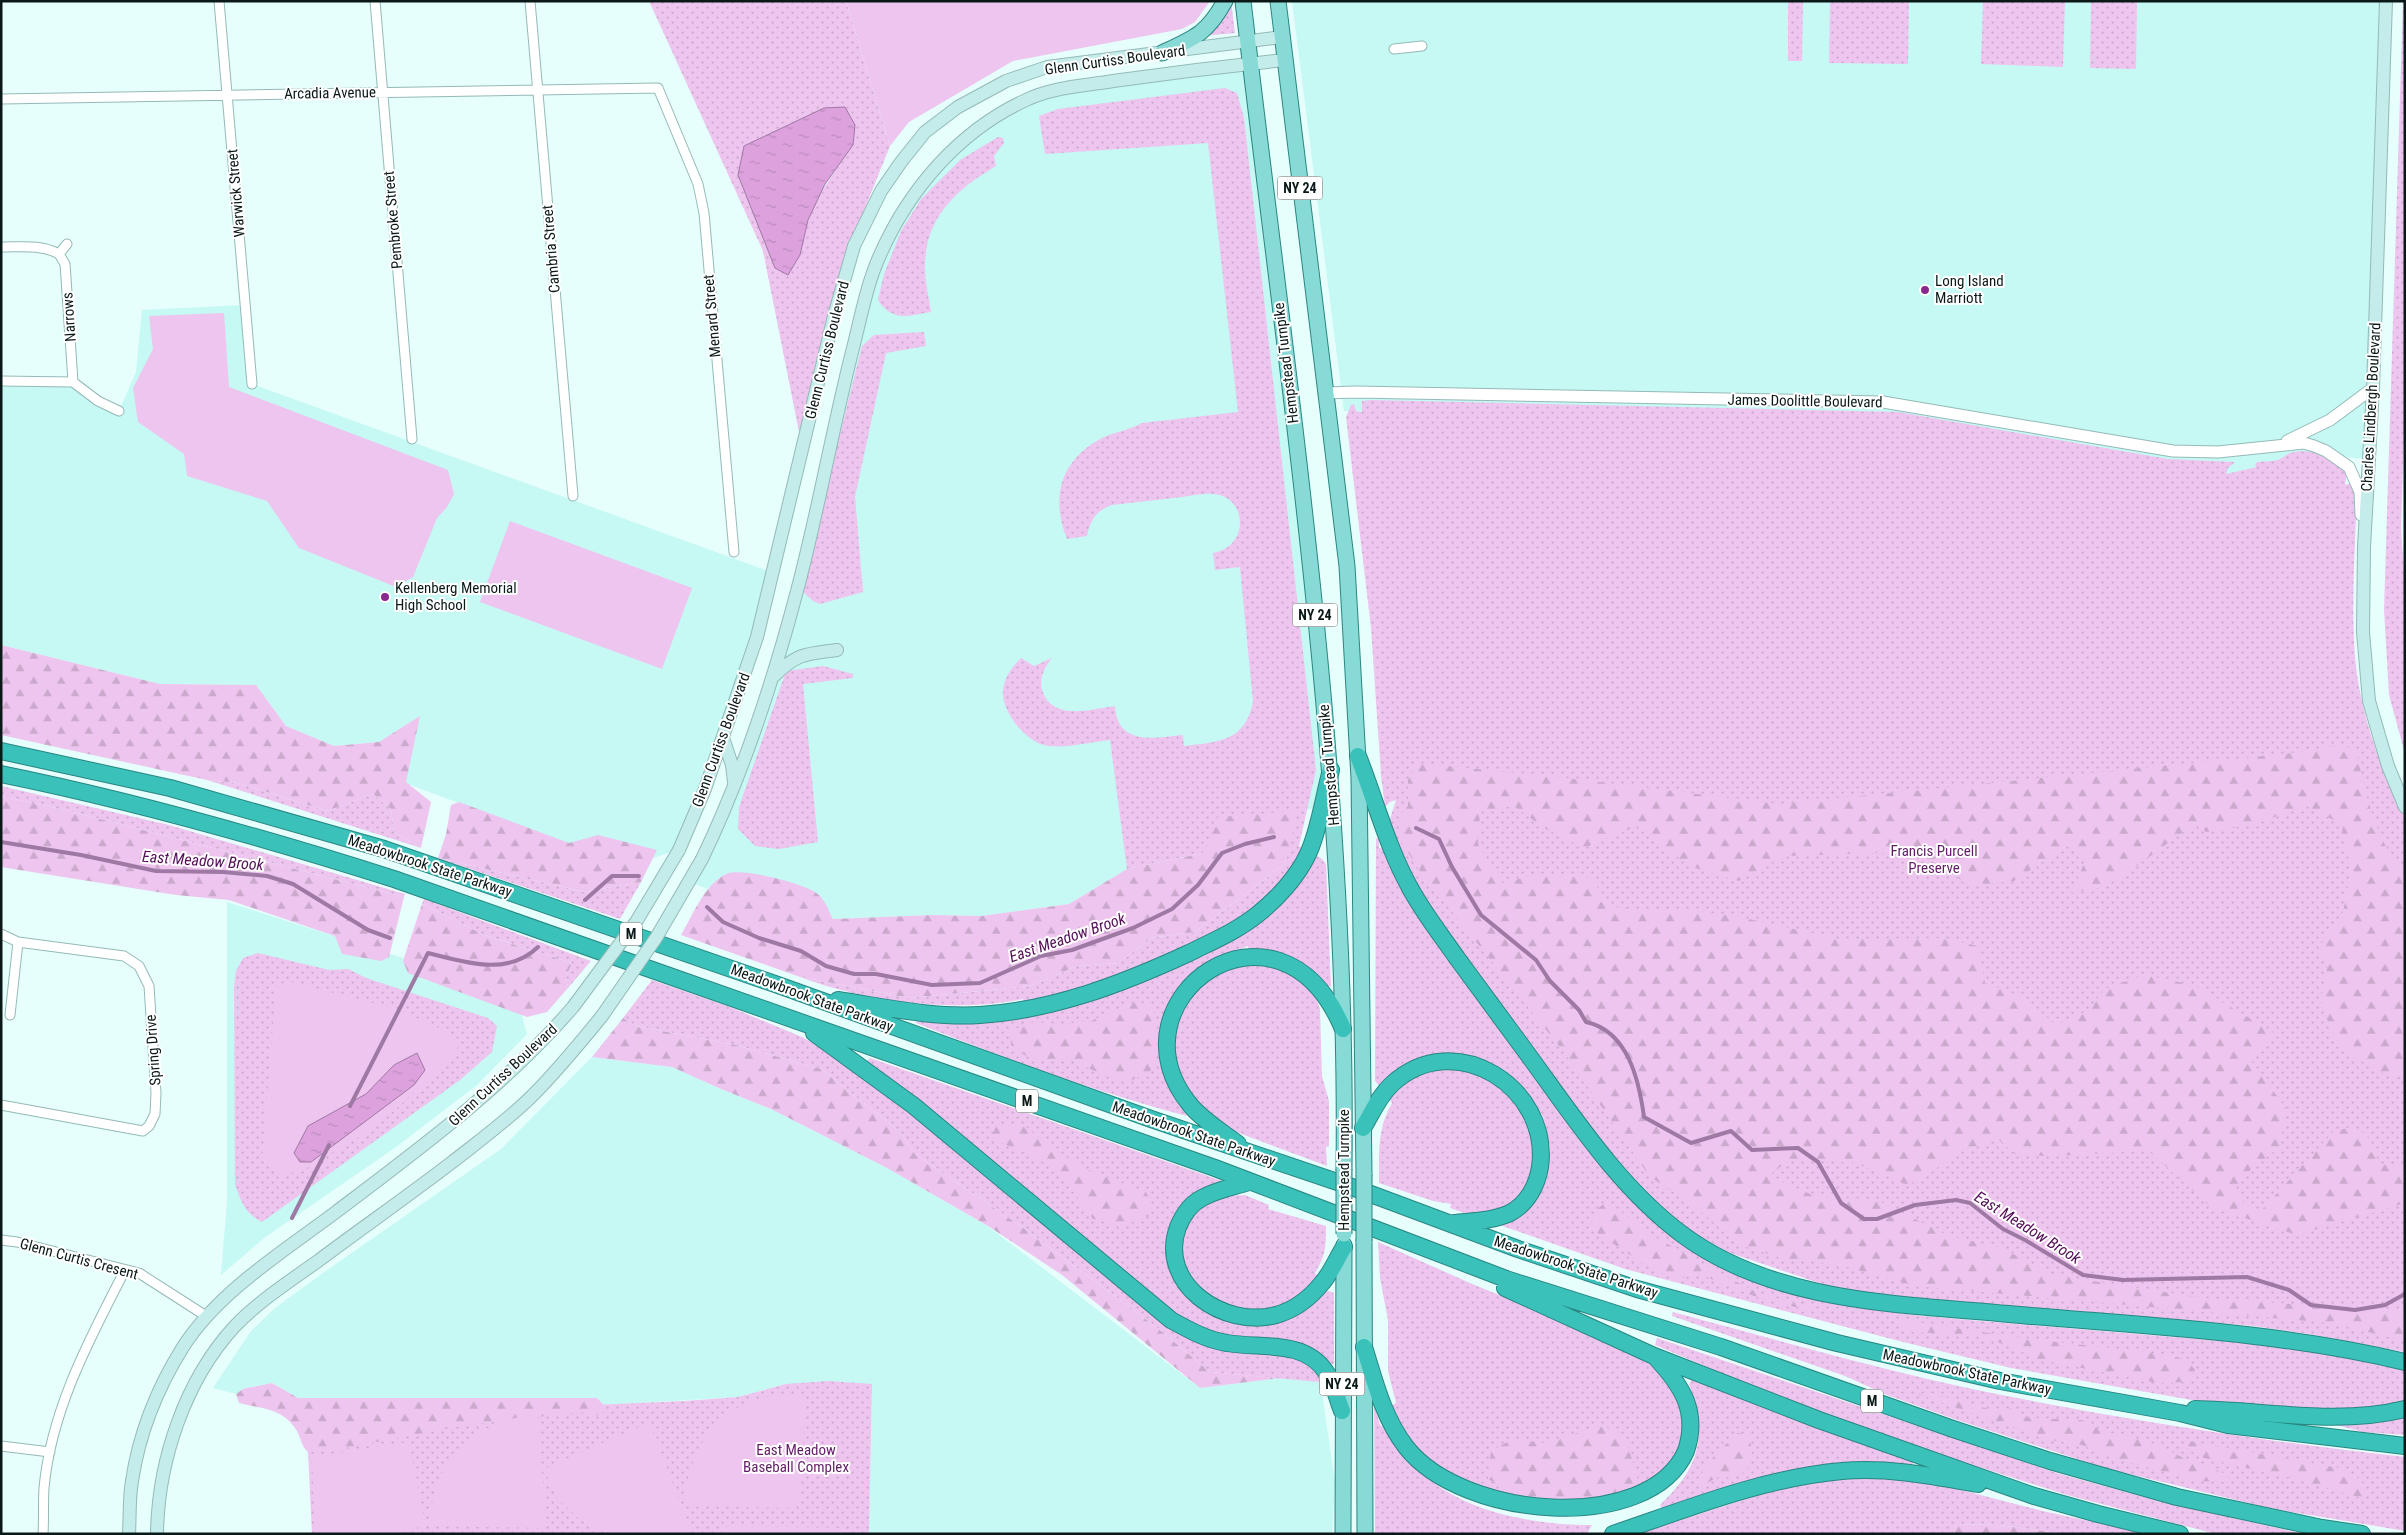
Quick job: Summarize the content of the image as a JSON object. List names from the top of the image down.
{
  "streets": {
    "highway": ["Meadowbrook State Parkway", "M"],
    "main road": [
      "Glenn Curtiss Boulevard",
      "NY 24",
      "Hempstead Turnpike",
      "Charles Lindbergh Boulevard"
    ],
    "street": [
      "Arcadia Avenue",
      "Warwick Street",
      "Pembroke Street",
      "Cambria Street",
      "Menard Street",
      "Narrows",
      "James Doolittle Boulevard",
      "Spring Drive",
      "Glenn Curtis Cresent"
    ]
  },
  "crossings": [
    ["Glenn Curtiss Boulevard", "Hempstead Turnpike"],
    ["Glenn Curtiss Boulevard", "Glenn Curtis Cresent"],
    ["Arcadia Avenue", "Warwick Street"],
    ["Arcadia Avenue", "Pembroke Street"],
    ["Arcadia Avenue", "Cambria Street"],
    ["Arcadia Avenue", "Menard Street"],
    ["Hempstead Turnpike", "James Doolittle Boulevard"],
    ["James Doolittle Boulevard", "Charles Lindbergh Boulevard"]
  ],
  "water": ["East Meadow Brook"],
  "parks": ["Francis Purcell Preserve", "East Meadow Baseball Complex"],
  "places": ["Long Island Marriott", "Kellenberg Memorial High School"]
}
